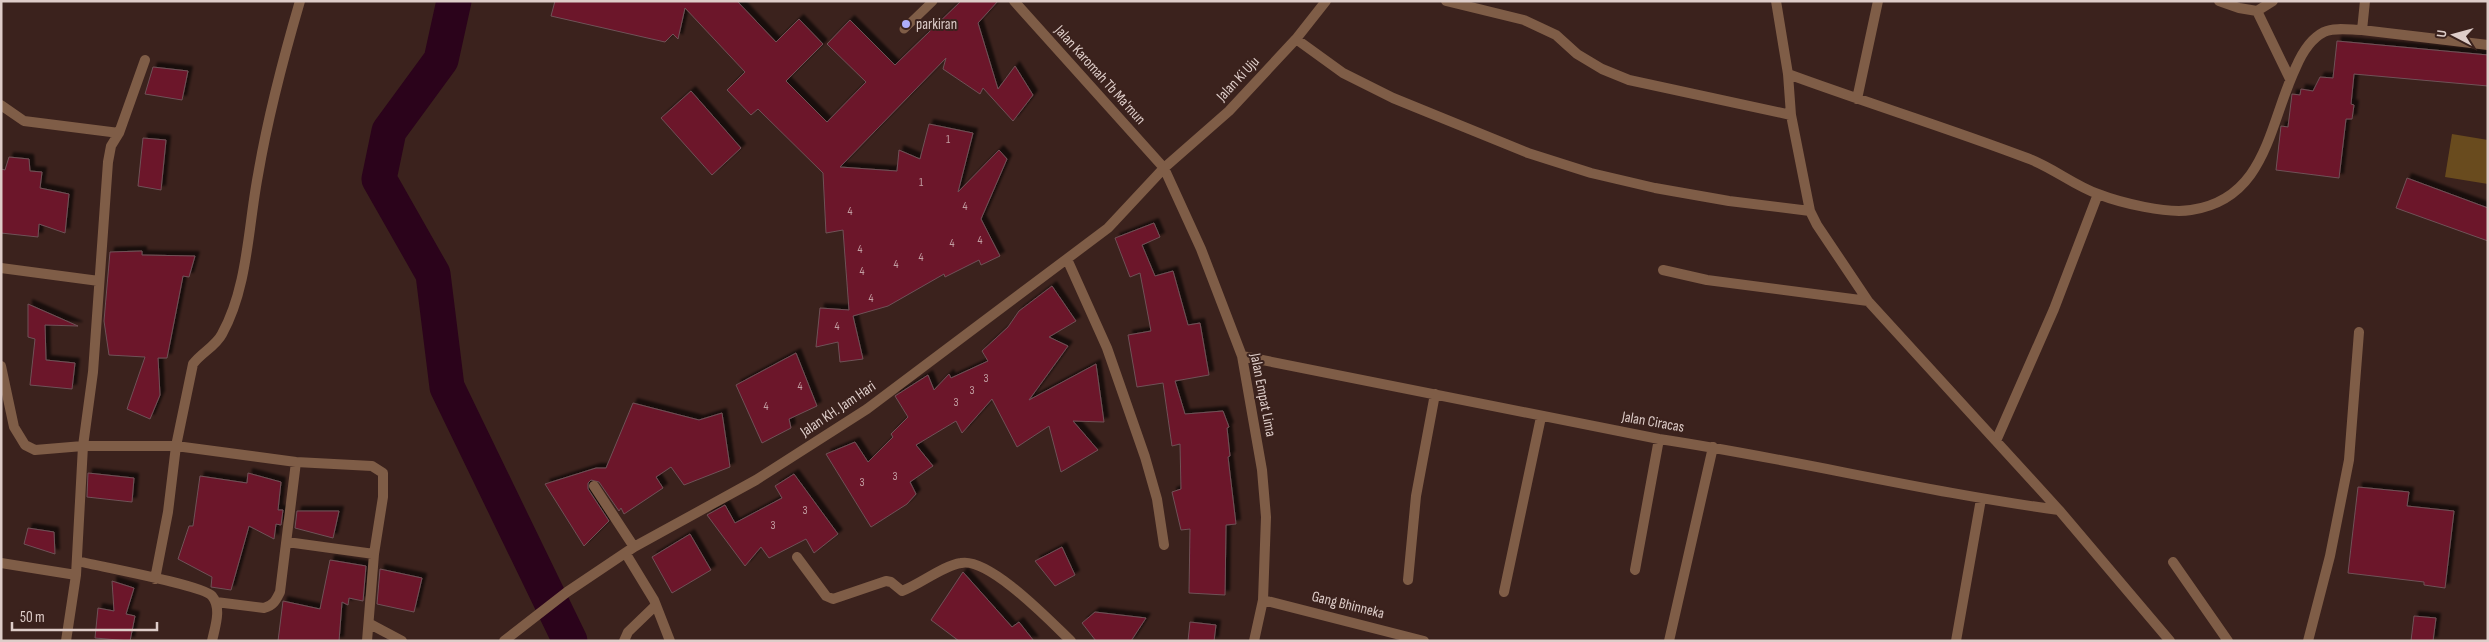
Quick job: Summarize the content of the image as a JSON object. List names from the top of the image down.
{
  "streets": {
    "street": [
      "Jalan Karomah Tb Ma'mun",
      "Jalan Ki Uju",
      "Jalan Empat Lima",
      "Jalan KH. Jam Hari",
      "Jalan Ciracas",
      "Gang Bhinneka"
    ]
  },
  "crossings": [
    ["Jalan Karomah Tb Ma'mun", "Jalan Ki Uju"],
    ["Jalan Karomah Tb Ma'mun", "Jalan Empat Lima"],
    ["Jalan Karomah Tb Ma'mun", "Jalan KH. Jam Hari"],
    ["Jalan Ki Uju", "Jalan Empat Lima"],
    ["Jalan Ki Uju", "Jalan KH. Jam Hari"],
    ["Jalan Empat Lima", "Jalan KH. Jam Hari"],
    ["Jalan Empat Lima", "Jalan Ciracas"],
    ["Jalan Empat Lima", "Gang Bhinneka"]
  ],
  "places": ["parkiran"],
  "house_numbers": [
    "1",
    "1",
    "4",
    "4",
    "4",
    "4",
    "4",
    "4",
    "4",
    "4",
    "4",
    "4",
    "3",
    "4",
    "3",
    "3",
    "4",
    "3",
    "3",
    "3",
    "3"
  ],
  "scale_bar": "50 m",
  "north": "left"
}
